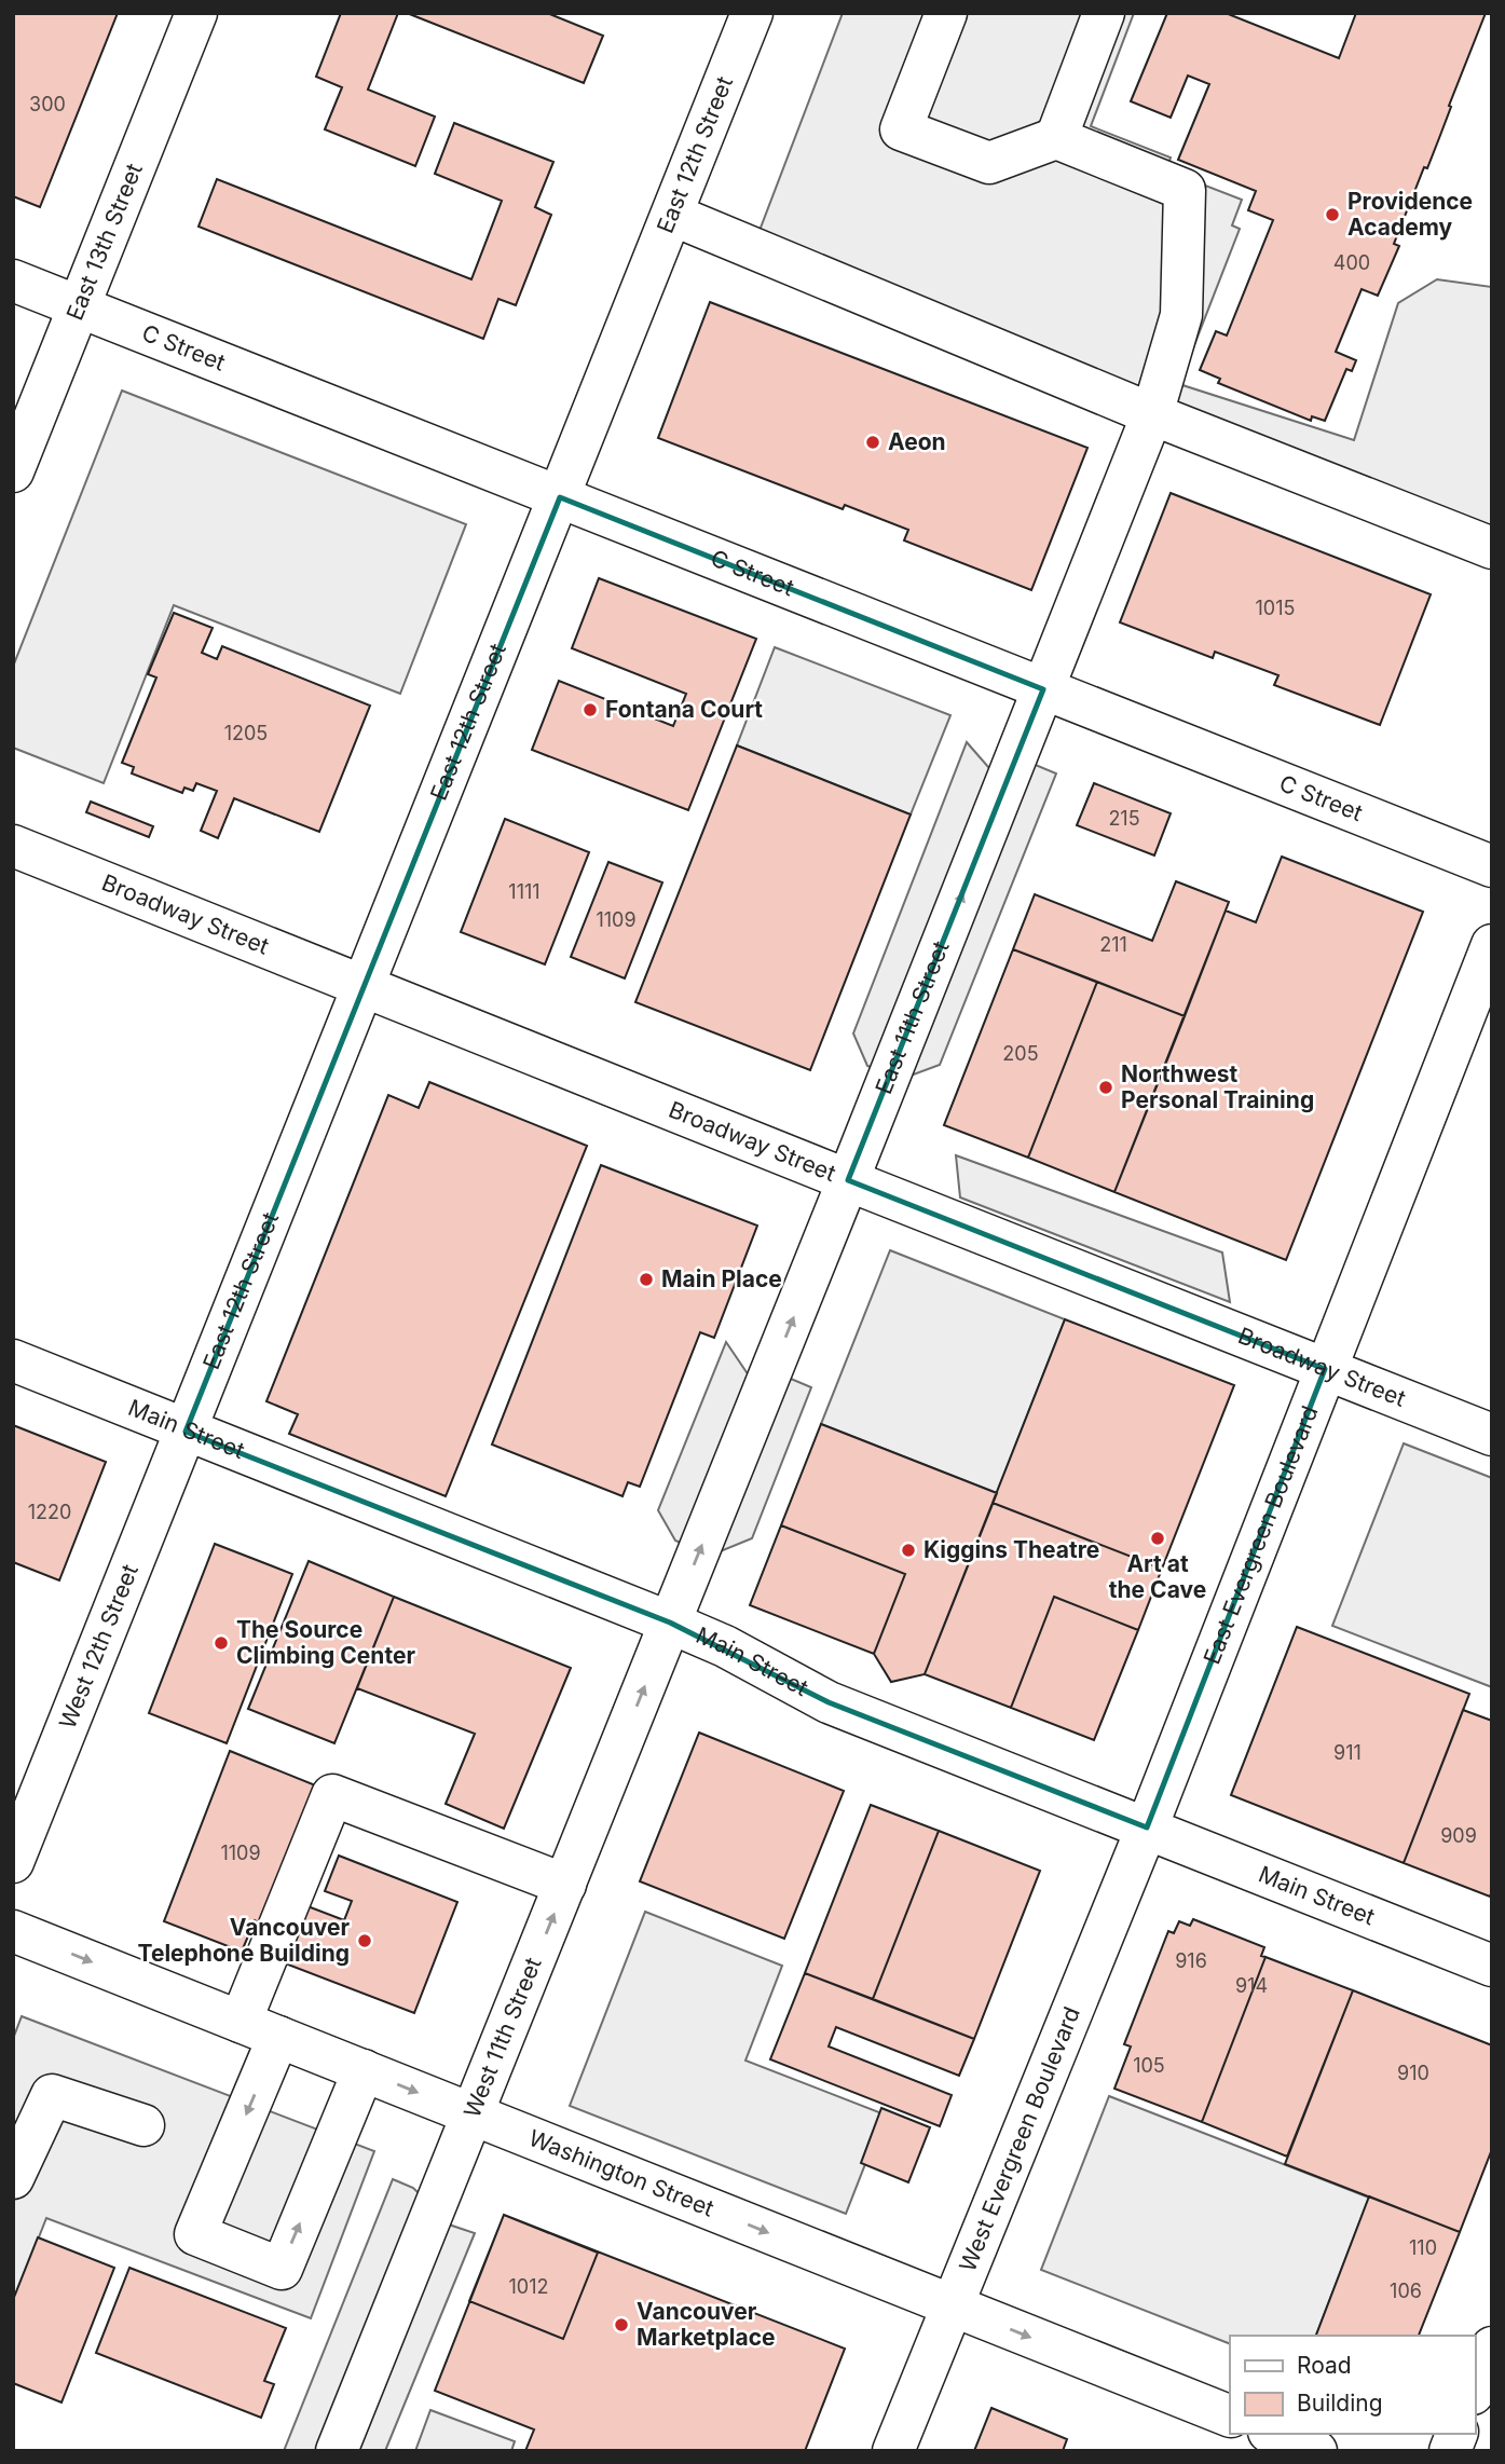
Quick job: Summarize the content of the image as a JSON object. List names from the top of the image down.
{
  "streets": {
    "street": [
      "East 12th Street",
      "East 13th Street",
      "C Street",
      "Broadway Street",
      "East 11th Street",
      "Main Street",
      "East Evergreen Boulevard",
      "West 12th Street",
      "West 11th Street",
      "West Evergreen Boulevard",
      "Washington Street"
    ]
  },
  "crossings": [
    ["East 12th Street", "C Street"],
    ["East 12th Street", "Broadway Street"],
    ["East 12th Street", "Main Street"],
    ["East 12th Street", "West 12th Street"],
    ["East 13th Street", "C Street"],
    ["C Street", "East 11th Street"],
    ["Broadway Street", "East 11th Street"],
    ["Broadway Street", "East Evergreen Boulevard"],
    ["East 11th Street", "Main Street"],
    ["East 11th Street", "West 11th Street"],
    ["Main Street", "East Evergreen Boulevard"],
    ["Main Street", "West 12th Street"],
    ["Main Street", "West 11th Street"],
    ["Main Street", "West Evergreen Boulevard"],
    ["East Evergreen Boulevard", "West Evergreen Boulevard"],
    ["West 11th Street", "Washington Street"],
    ["West Evergreen Boulevard", "Washington Street"]
  ],
  "one_way": ["East 11th Street", "West 11th Street", "Washington Street"],
  "places": [
    "Providence Academy",
    "Aeon",
    "Fontana Court",
    "Northwest Personal Training",
    "Main Place",
    "Art at the Cave",
    "Kiggins Theatre",
    "The Source Climbing Center",
    "Vancouver Telephone Building",
    "Vancouver Marketplace"
  ],
  "house_numbers": [
    "300",
    "400",
    "1015",
    "1205",
    "215",
    "1111",
    "1109",
    "211",
    "205",
    "1220",
    "911",
    "909",
    "1109",
    "916",
    "914",
    "105",
    "910",
    "110",
    "1012",
    "106"
  ],
  "legend": ["Road", "Building"]
}
